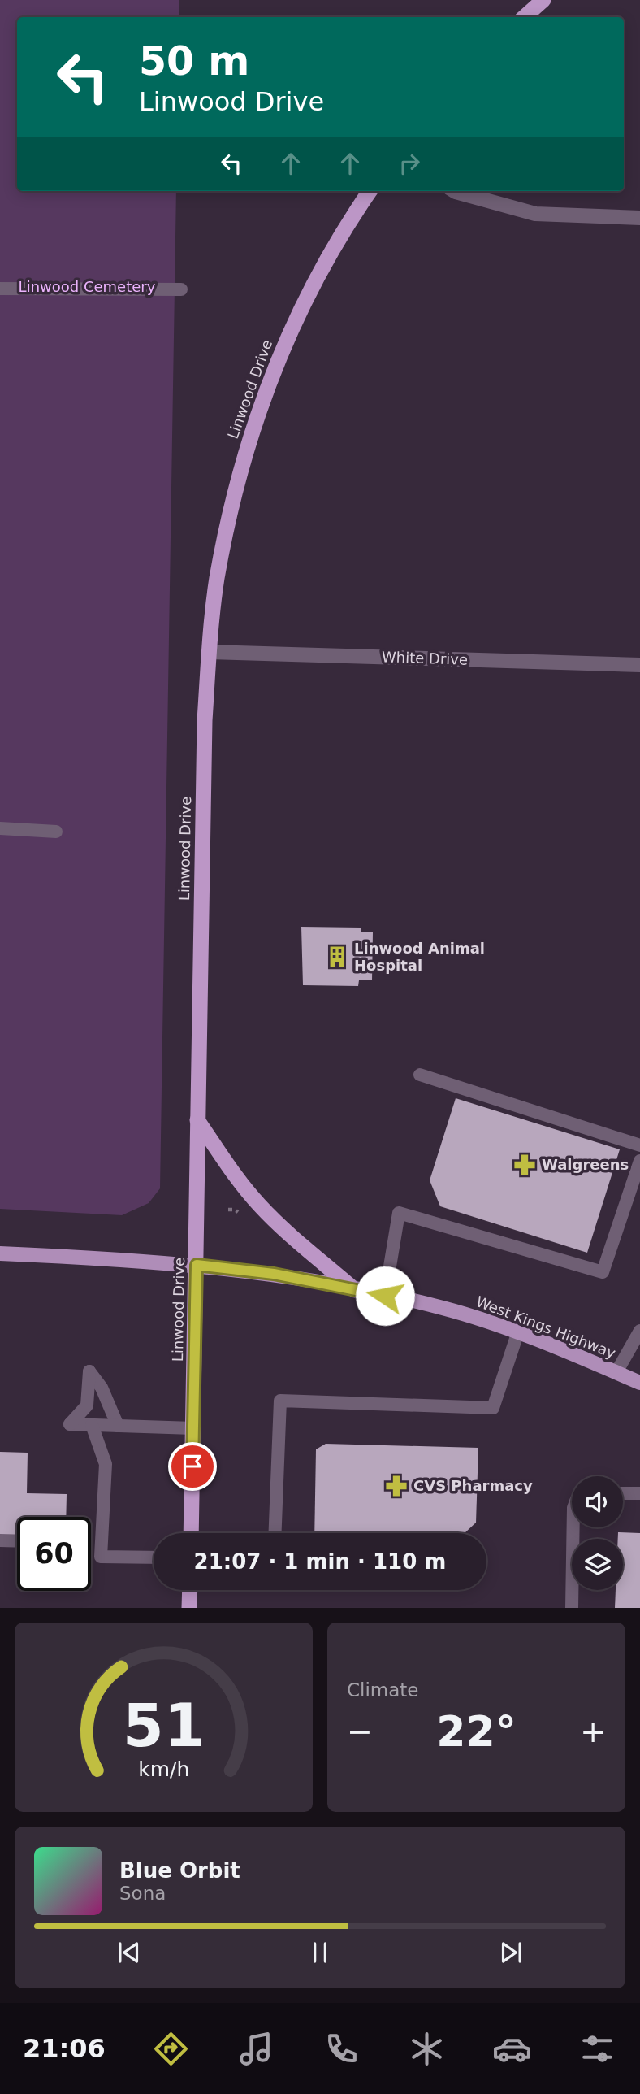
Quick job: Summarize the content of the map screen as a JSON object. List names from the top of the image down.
{
  "streets": {
    "highway": ["Linwood Drive"],
    "main road": ["West Kings Highway"],
    "street": ["White Drive"]
  },
  "crossings": [
    ["Linwood Drive", "White Drive"],
    ["Linwood Drive", "West Kings Highway"]
  ],
  "parks": ["Linwood Cemetery"],
  "places": {
    "building": ["Linwood Animal Hospital"],
    "pharmacy": ["Walgreens", "CVS Pharmacy"]
  },
  "page": {
    "turn": ["50 m", "Linwood Drive"],
    "limit": "60",
    "trip": "21:07 · 1 min · 110 m",
    "tile": "Climate",
    "heat": ["−", "22°", "+"],
    "song": ["Blue Orbit", "Sona"],
    "tabs": "21:06",
    "gauge": ["51", "km/h"]
  }
}
